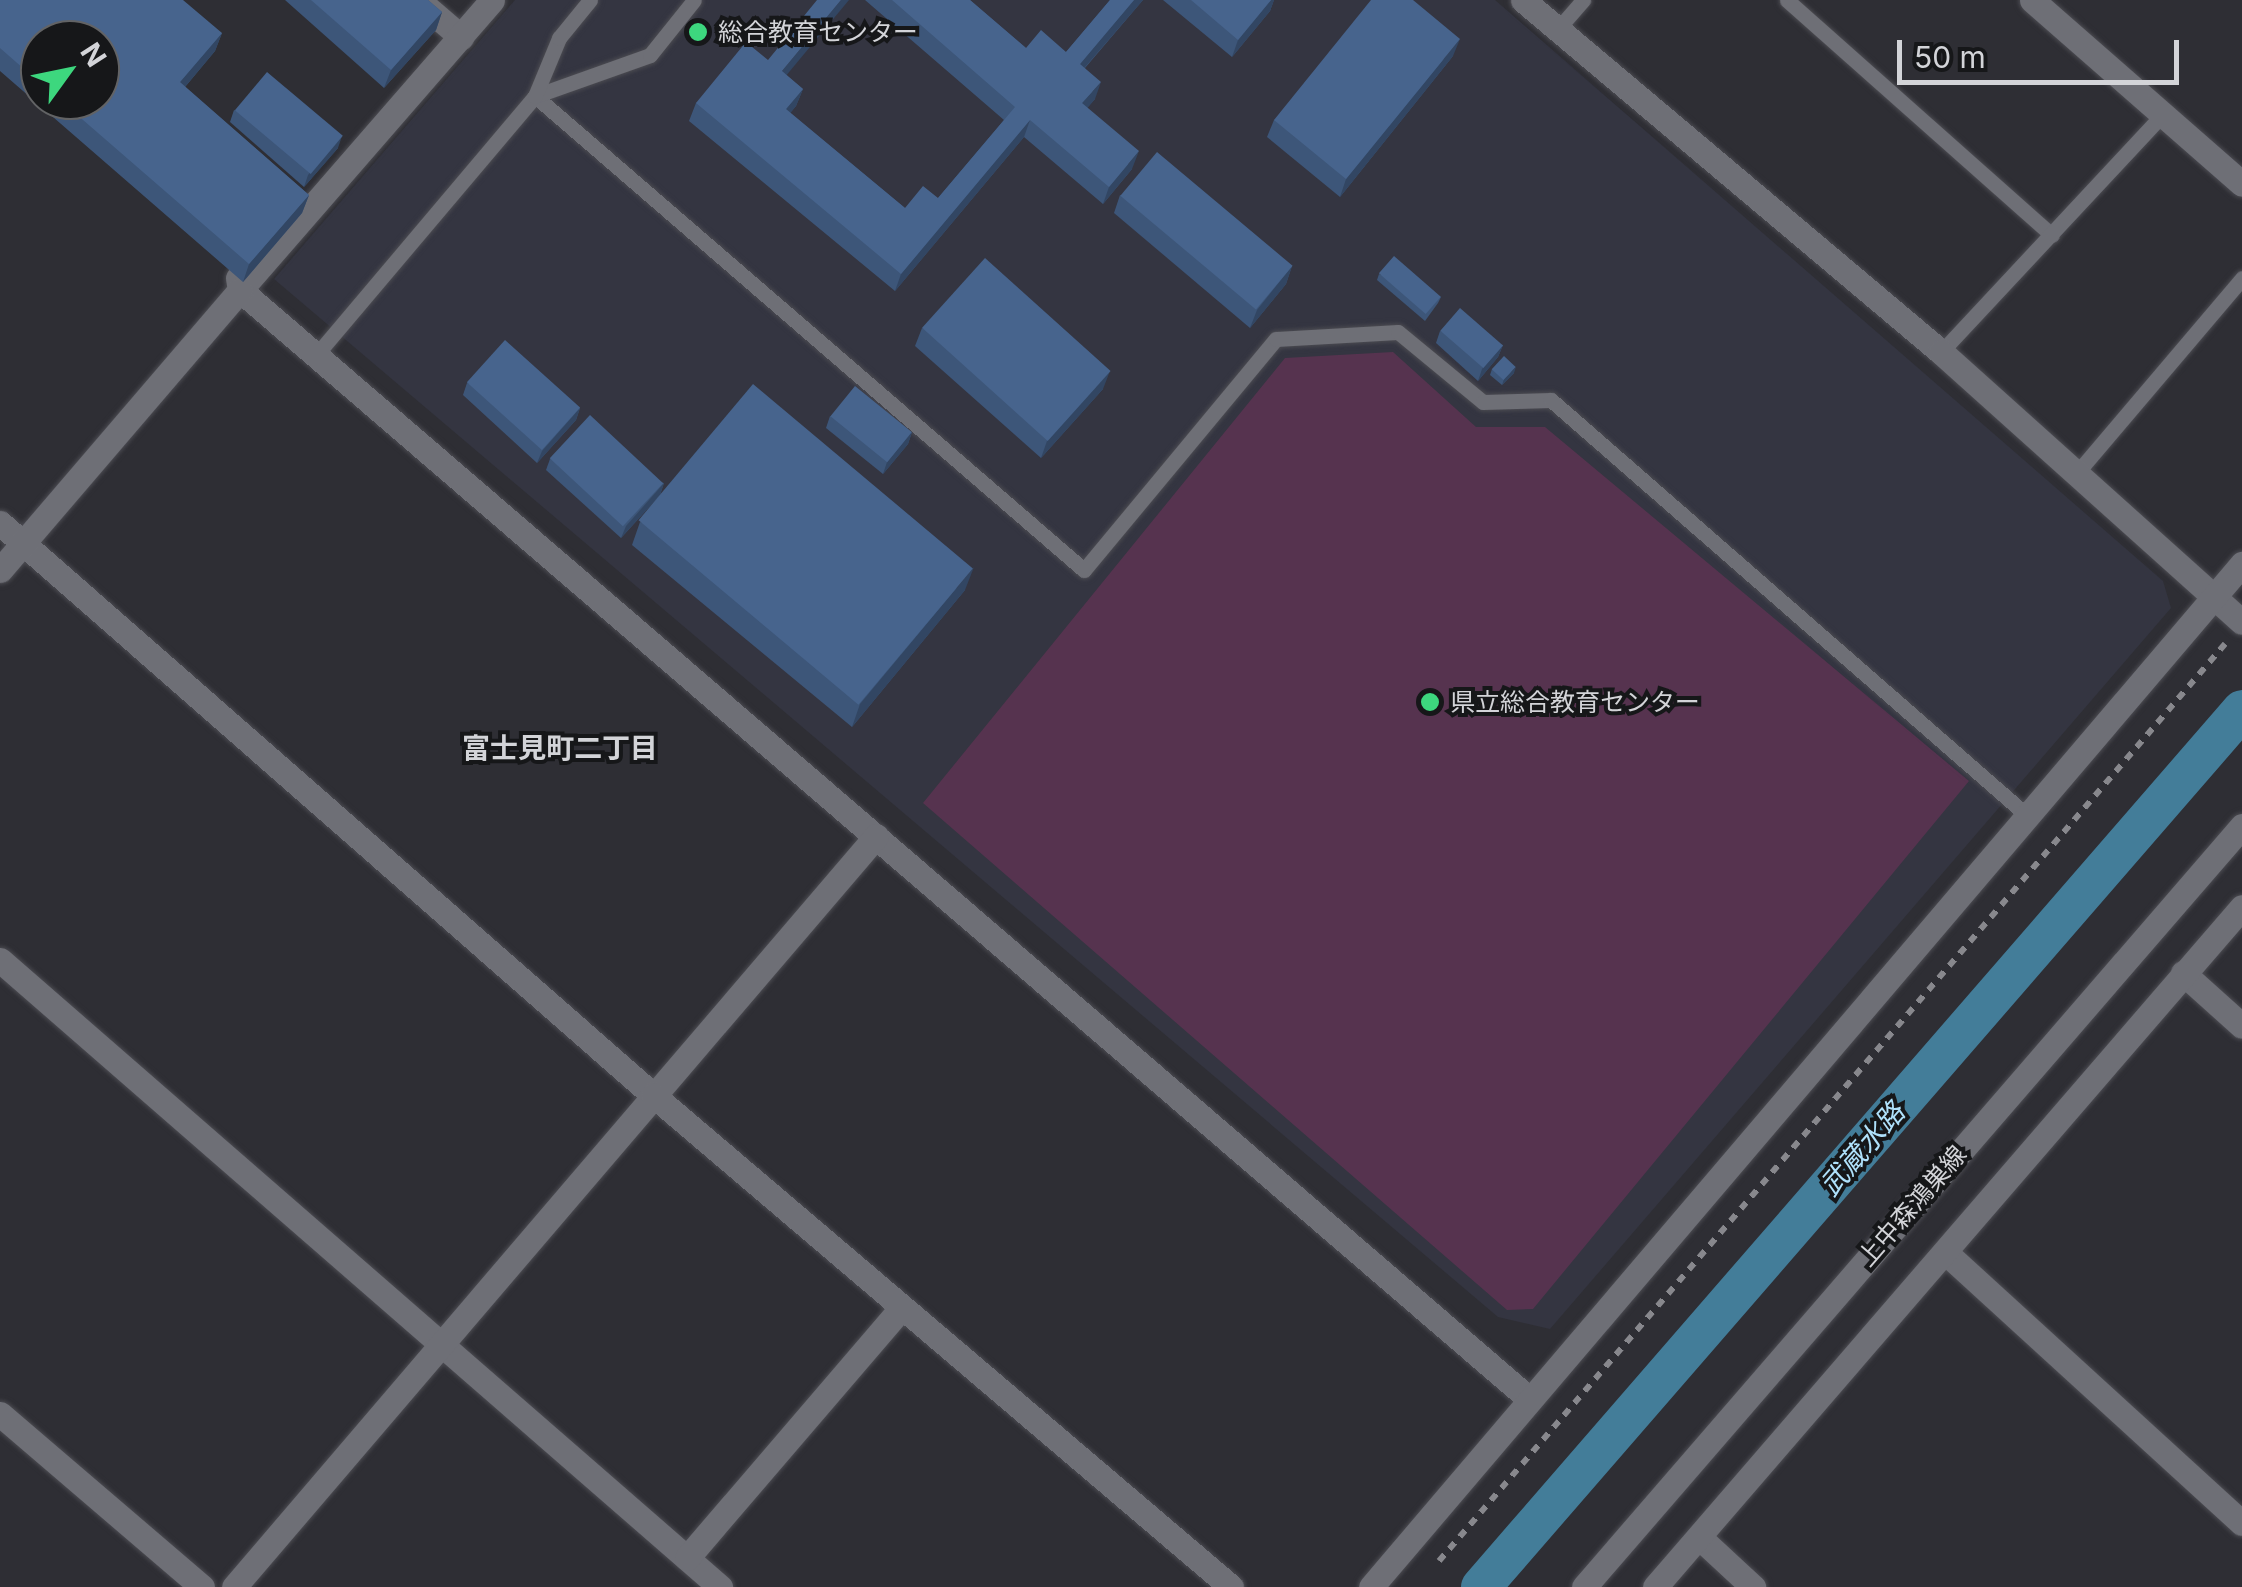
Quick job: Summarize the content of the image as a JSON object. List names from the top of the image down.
{
  "streets": {
    "street": ["上中森鴻巣線"]
  },
  "districts": ["富士見町二丁目"],
  "water": ["武蔵水路"],
  "places": ["総合教育センター", "県立総合教育センター"],
  "scale_bar": "50 m",
  "north": "top right"
}
